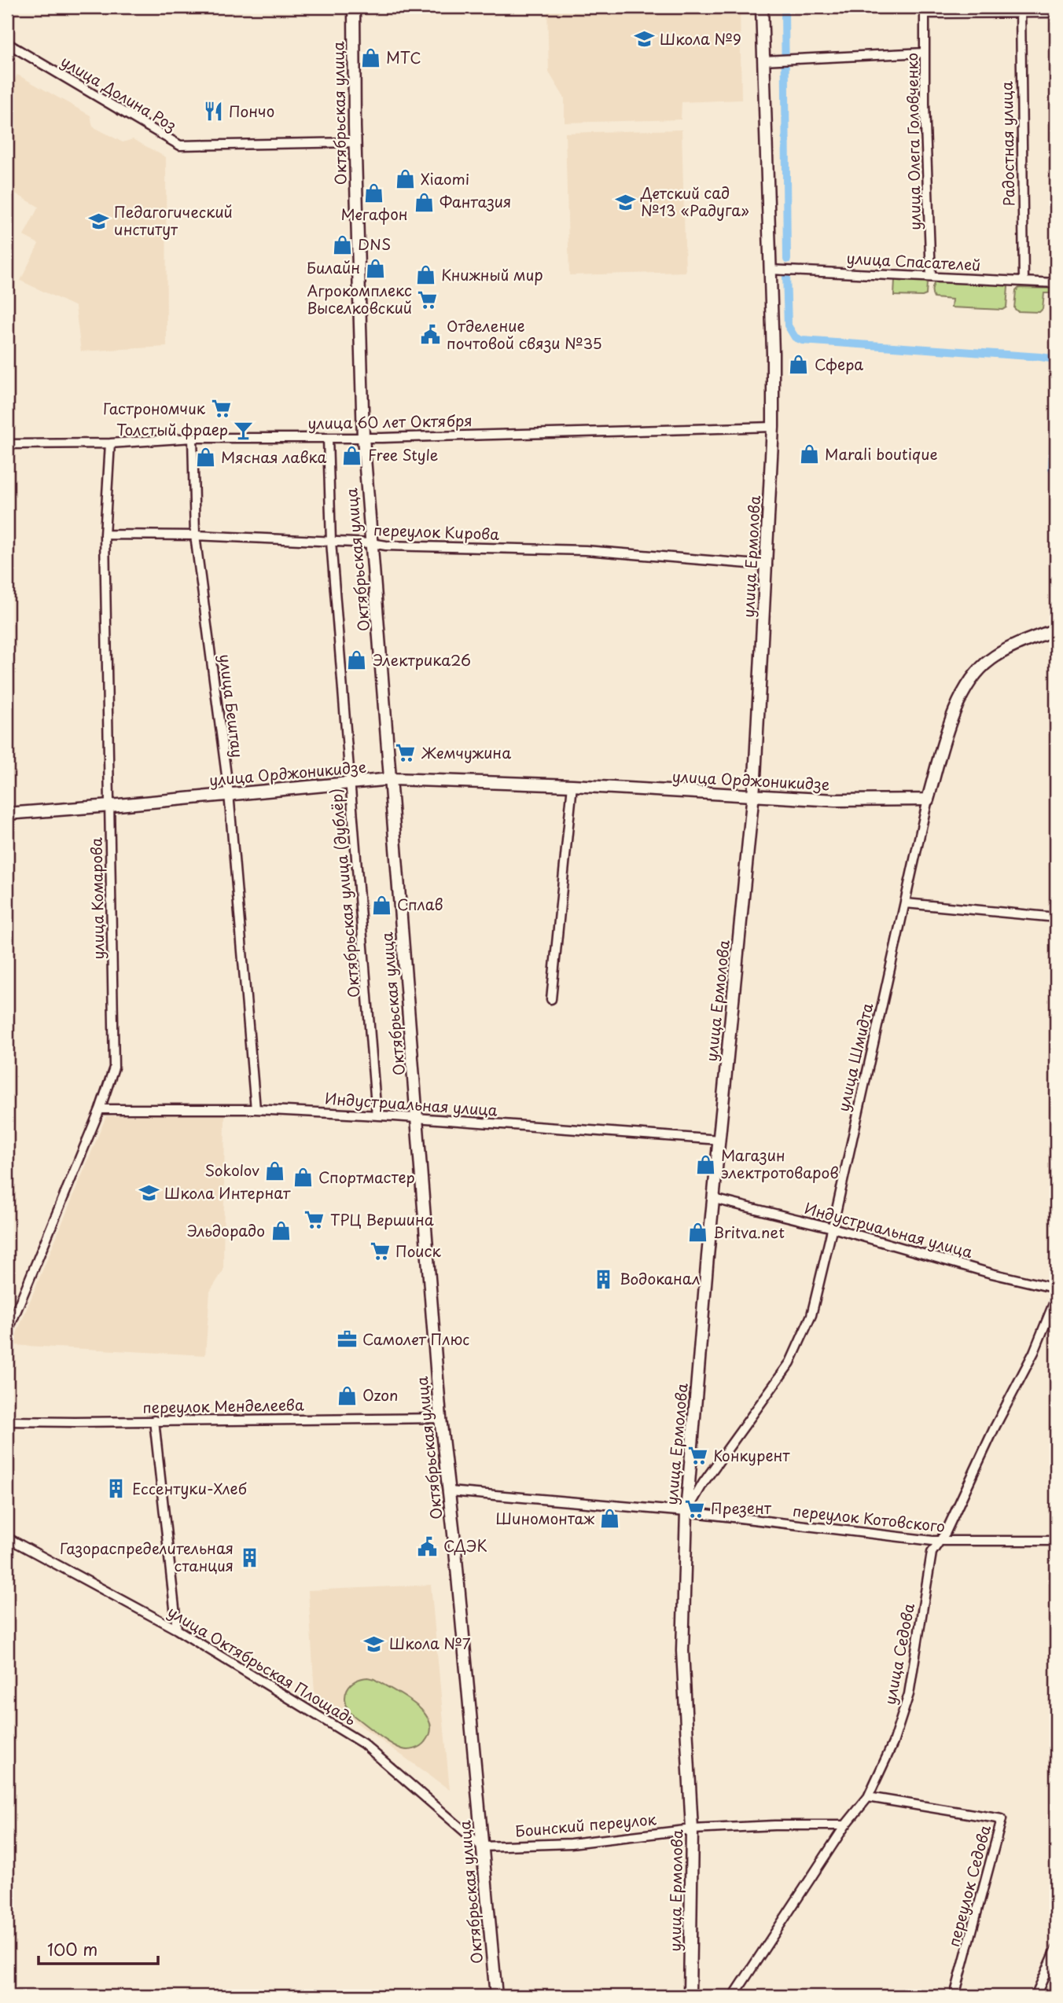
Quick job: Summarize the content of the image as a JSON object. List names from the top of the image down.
{
  "streets": {
    "street": [
      "улица Долина Роз",
      "Октябрьская улица",
      "улица Олега Головченко",
      "Радостная улица",
      "улица Спасателей",
      "улица 60 лет Октября",
      "переулок Кирова",
      "улица Ермолова",
      "улица Бештау",
      "улица Орджоникидзе",
      "Октябрьская улица (дублёр)",
      "улица Комарова",
      "улица Шмидта",
      "Индустриальная улица",
      "переулок Менделеева",
      "переулок Котовского",
      "улица Седова",
      "улица Октябрьская Площадь",
      "Боинский переулок",
      "переулок Седова"
    ]
  },
  "crossings": [
    ["улица Долина Роз", "Октябрьская улица"],
    ["Октябрьская улица", "улица 60 лет Октября"],
    ["Октябрьская улица", "переулок Кирова"],
    ["Октябрьская улица", "улица Орджоникидзе"],
    ["Октябрьская улица", "Индустриальная улица"],
    ["Октябрьская улица", "переулок Менделеева"],
    ["Октябрьская улица", "переулок Котовского"],
    ["Октябрьская улица", "улица Октябрьская Площадь"],
    ["Октябрьская улица", "Боинский переулок"],
    ["улица Олега Головченко", "улица Спасателей"],
    ["Радостная улица", "улица Спасателей"],
    ["улица Спасателей", "улица Ермолова"],
    ["улица 60 лет Октября", "улица Ермолова"],
    ["улица 60 лет Октября", "улица Бештау"],
    ["улица 60 лет Октября", "Октябрьская улица (дублёр)"],
    ["улица 60 лет Октября", "улица Комарова"],
    ["переулок Кирова", "улица Ермолова"],
    ["переулок Кирова", "улица Бештау"],
    ["переулок Кирова", "Октябрьская улица (дублёр)"],
    ["переулок Кирова", "улица Комарова"],
    ["улица Ермолова", "улица Орджоникидзе"],
    ["улица Ермолова", "улица Шмидта"],
    ["улица Ермолова", "Индустриальная улица"],
    ["улица Ермолова", "переулок Котовского"],
    ["улица Ермолова", "Боинский переулок"],
    ["улица Бештау", "улица Орджоникидзе"],
    ["улица Бештау", "Индустриальная улица"],
    ["улица Орджоникидзе", "Октябрьская улица (дублёр)"],
    ["улица Орджоникидзе", "улица Комарова"],
    ["улица Орджоникидзе", "улица Шмидта"],
    ["Октябрьская улица (дублёр)", "Индустриальная улица"],
    ["улица Комарова", "Индустриальная улица"],
    ["улица Шмидта", "Индустриальная улица"],
    ["улица Шмидта", "переулок Котовского"],
    ["переулок Котовского", "улица Седова"],
    ["улица Седова", "Боинский переулок"],
    ["улица Седова", "переулок Седова"],
    ["улица Октябрьская Площадь", "Боинский переулок"]
  ],
  "places": {
    "school or university": [
      "Школа №9",
      "Детский сад №13 «Радуга»",
      "Педагогический институт",
      "Школа Интернат",
      "Школа №7"
    ],
    "shop": [
      "МТС",
      "Xiaomi",
      "Мегафон",
      "Фантазия",
      "DNS",
      "Билайн",
      "Книжный мир",
      "Сфера",
      "Marali boutique",
      "Free Style",
      "Мясная лавка",
      "Электрика26",
      "Сплав",
      "Магазин электротоваров",
      "Sokolov",
      "Спортмастер",
      "Эльдорадо",
      "Britva.net",
      "Ozon",
      "Шиномонтаж"
    ],
    "restaurant": ["Пончо"],
    "supermarket": [
      "Агрокомплекс Выселковский",
      "Гастрономчик",
      "Жемчужина",
      "ТРЦ Вершина",
      "Поиск",
      "Конкурент",
      "Презент"
    ],
    "public building": ["Отделение почтовой связи №35", "СДЭК"],
    "bar": ["Толстый фраер"],
    "building": ["Водоканал", "Ессентуки-Хлеб", "Газораспределительная станция"],
    "office": ["Самолет Плюс"]
  },
  "scale_bar": "100 m"
}
